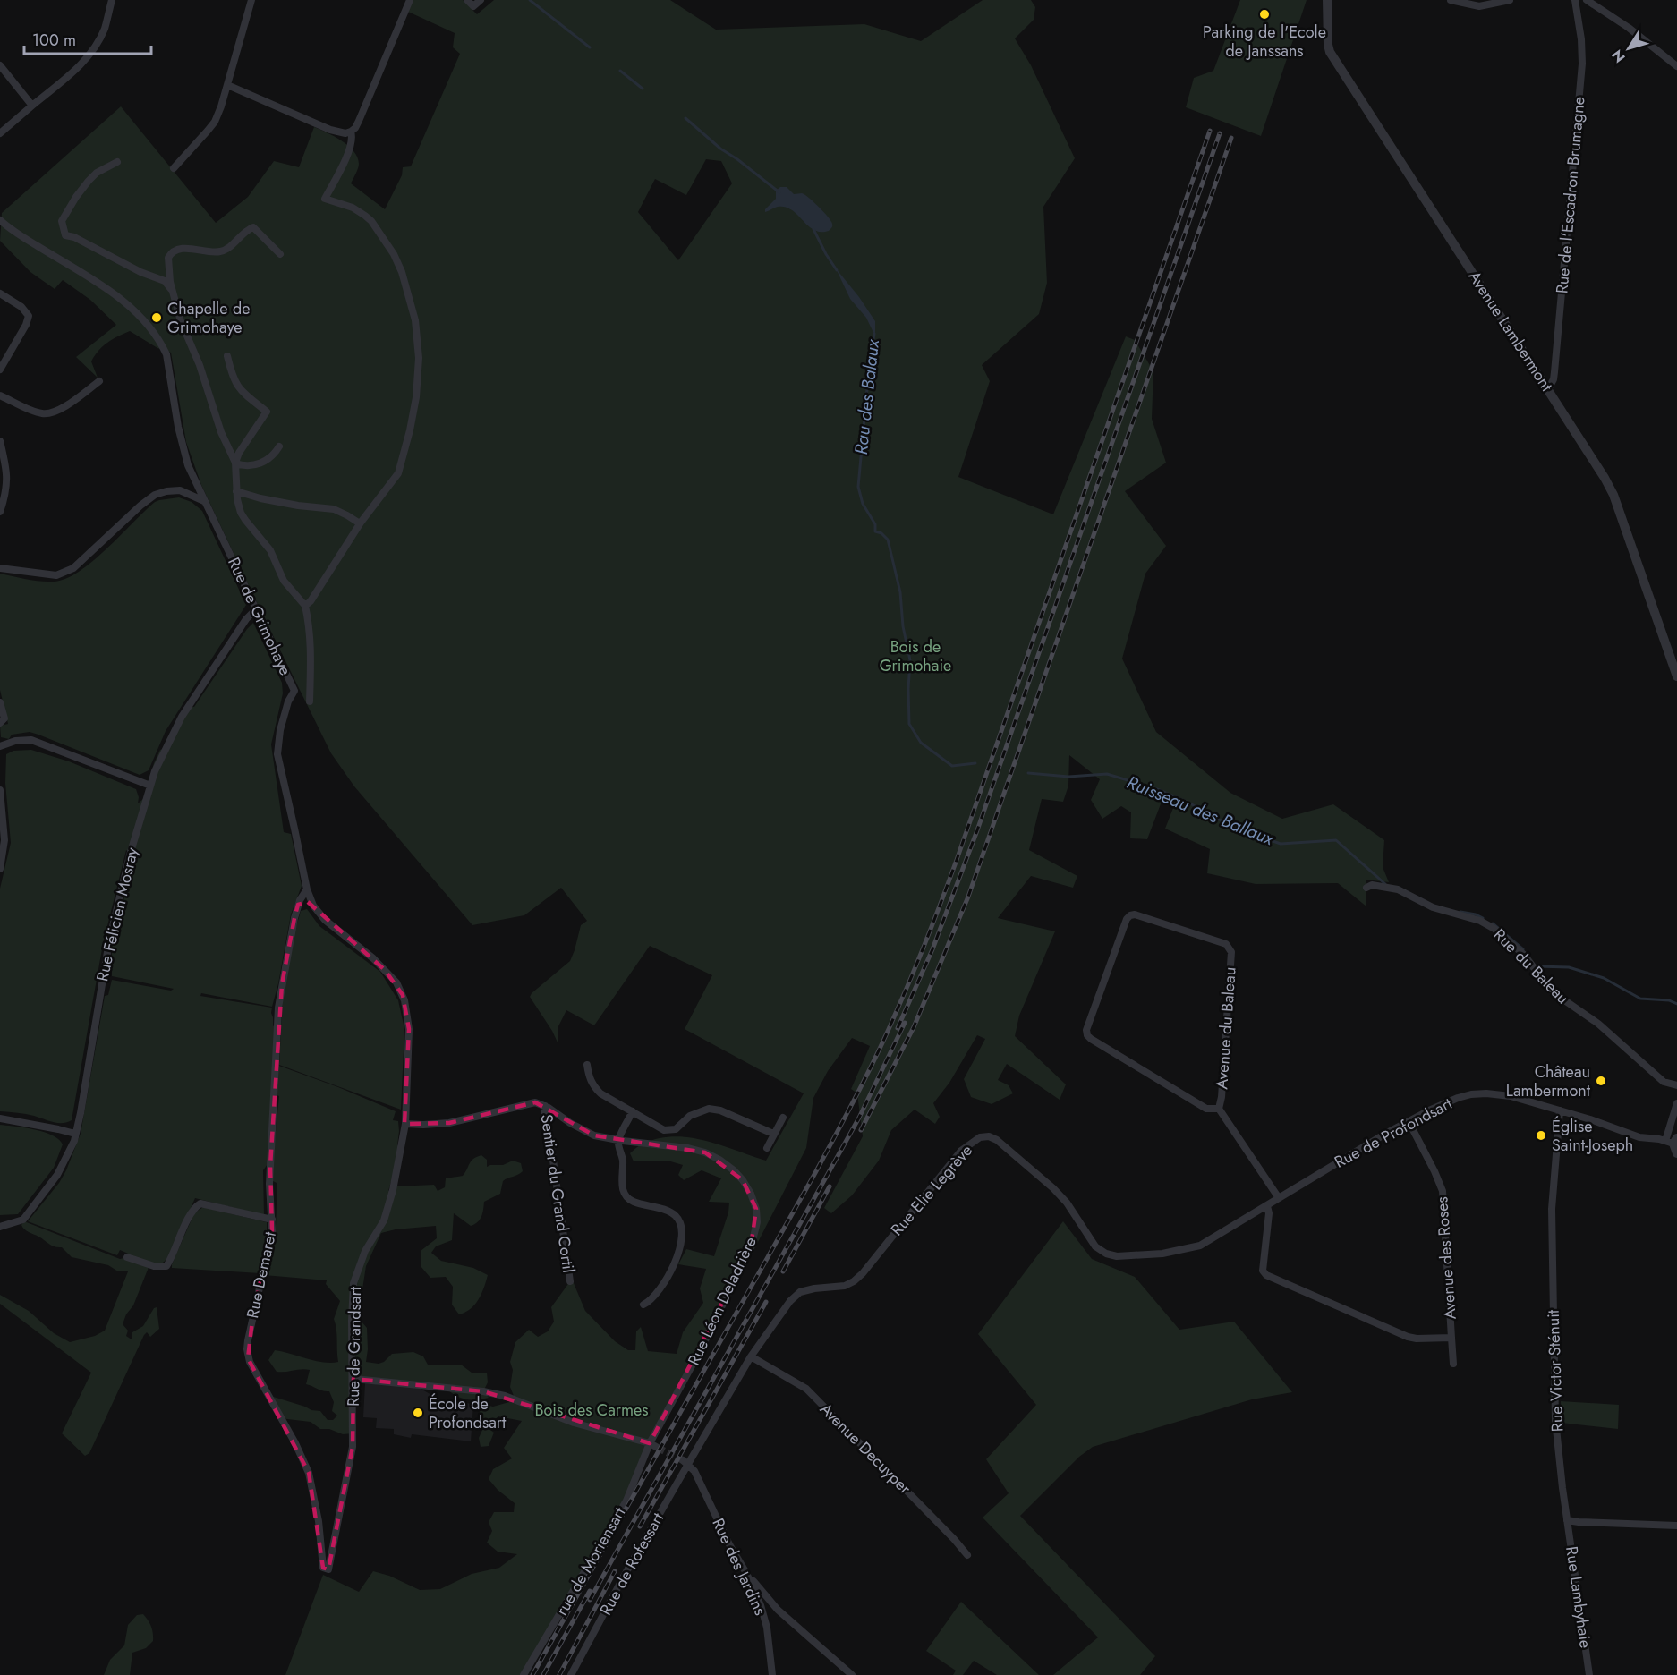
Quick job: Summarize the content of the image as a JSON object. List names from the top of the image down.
{
  "streets": {
    "street": [
      "Rue de l'Escadron Brumagne",
      "Avenue Lambermont",
      "Rue de Grimohaye",
      "Rue Félicien Mosray",
      "Rue du Baleau",
      "Avenue du Baleau",
      "Rue de Profondsart",
      "Rue Elie Legrève",
      "Sentier du Grand Cortil",
      "Avenue des Roses",
      "Rue Demaret",
      "Rue Léon Deladrière",
      "Rue de Grandsart",
      "Rue Victor Sténuit",
      "Avenue Decuyper",
      "rue de Moriensart",
      "Rue de Rofessart",
      "Rue des Jardins",
      "Rue Lambyhaie"
    ]
  },
  "crossings": [
    ["Rue de l'Escadron Brumagne", "Avenue Lambermont"],
    ["Rue de Grimohaye", "Rue Félicien Mosray"],
    ["Rue de Grimohaye", "Rue Demaret"],
    ["Rue de Grimohaye", "Rue de Grandsart"],
    ["Avenue du Baleau", "Rue Elie Legrève"],
    ["Rue de Profondsart", "Rue Elie Legrève"],
    ["Rue de Profondsart", "Avenue des Roses"],
    ["Rue de Profondsart", "Rue Victor Sténuit"],
    ["Rue Elie Legrève", "Avenue des Roses"],
    ["Rue Elie Legrève", "Avenue Decuyper"],
    ["Rue Elie Legrève", "Rue de Rofessart"],
    ["Sentier du Grand Cortil", "Rue Léon Deladrière"],
    ["Rue Demaret", "Rue de Grandsart"],
    ["Rue Léon Deladrière", "rue de Moriensart"],
    ["Rue Victor Sténuit", "Rue Lambyhaie"],
    ["Rue de Rofessart", "Rue des Jardins"]
  ],
  "water": ["Rau des Balaux", "Ruisseau des Ballaux"],
  "parks": ["Bois de Grimohaie", "Bois des Carmes"],
  "places": [
    "Parking de l'Ecole de Janssans",
    "Chapelle de Grimohaye",
    "Château Lambermont",
    "Église Saint-Joseph",
    "École de Profondsart"
  ],
  "scale_bar": "100 m",
  "north": "bottom left"
}
